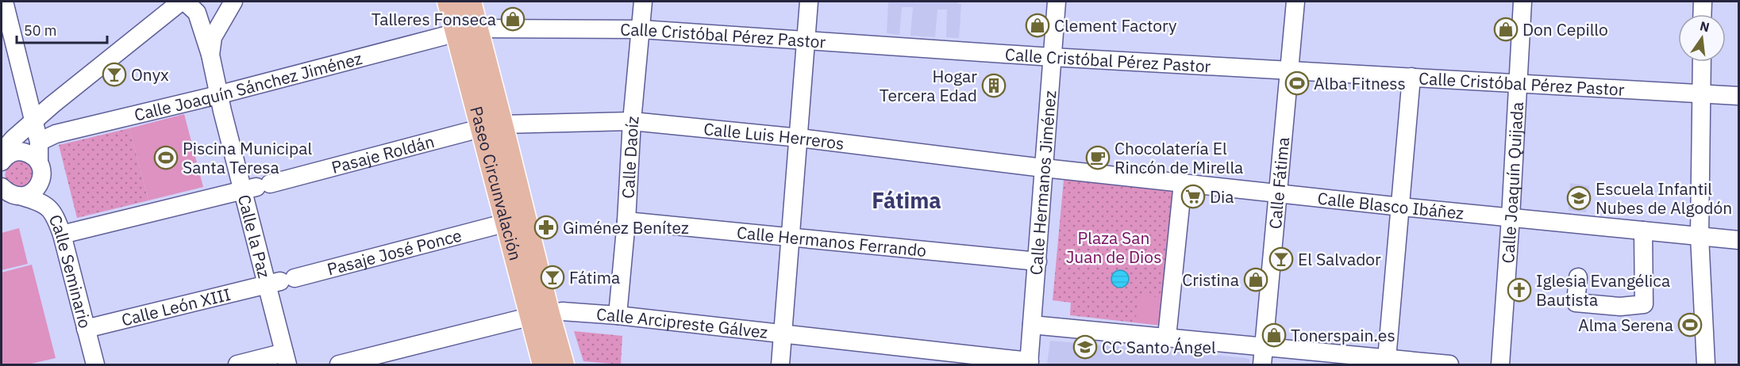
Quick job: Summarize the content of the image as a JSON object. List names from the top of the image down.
{
  "streets": {
    "main road": ["Paseo Circunvalación"],
    "street": [
      "Calle Cristóbal Pérez Pastor",
      "Calle Joaquín Sánchez Jiménez",
      "Calle Luis Herreros",
      "Pasaje Roldán",
      "Calle Daoíz",
      "Calle Hermanos Jiménez",
      "Calle Fátima",
      "Calle Joaquín Quijada",
      "Calle Blasco Ibáñez",
      "Calle la Paz",
      "Calle Hermanos Ferrando",
      "Pasaje José Ponce",
      "Calle Seminario",
      "Calle León XIII",
      "Calle Arcipreste Gálvez"
    ]
  },
  "crossings": [
    ["Calle Cristóbal Pérez Pastor", "Calle Joaquín Sánchez Jiménez"],
    ["Calle Cristóbal Pérez Pastor", "Calle Daoíz"],
    ["Calle Cristóbal Pérez Pastor", "Paseo Circunvalación"],
    ["Calle Cristóbal Pérez Pastor", "Calle Hermanos Jiménez"],
    ["Calle Cristóbal Pérez Pastor", "Calle Fátima"],
    ["Calle Cristóbal Pérez Pastor", "Calle Joaquín Quijada"],
    ["Calle Joaquín Sánchez Jiménez", "Paseo Circunvalación"],
    ["Calle Joaquín Sánchez Jiménez", "Calle la Paz"],
    ["Calle Luis Herreros", "Calle Daoíz"],
    ["Calle Luis Herreros", "Paseo Circunvalación"],
    ["Calle Luis Herreros", "Calle Hermanos Jiménez"],
    ["Calle Luis Herreros", "Calle Blasco Ibáñez"],
    ["Pasaje Roldán", "Calle la Paz"],
    ["Pasaje Roldán", "Calle Seminario"],
    ["Calle Daoíz", "Calle Hermanos Ferrando"],
    ["Calle Daoíz", "Calle Arcipreste Gálvez"],
    ["Paseo Circunvalación", "Calle Arcipreste Gálvez"],
    ["Calle Hermanos Jiménez", "Calle Blasco Ibáñez"],
    ["Calle Hermanos Jiménez", "Calle Hermanos Ferrando"],
    ["Calle Hermanos Jiménez", "Calle Arcipreste Gálvez"],
    ["Calle Fátima", "Calle Blasco Ibáñez"],
    ["Calle Joaquín Quijada", "Calle Blasco Ibáñez"],
    ["Calle la Paz", "Pasaje José Ponce"],
    ["Calle la Paz", "Calle León XIII"],
    ["Pasaje José Ponce", "Calle León XIII"],
    ["Calle Seminario", "Calle León XIII"]
  ],
  "districts": ["Fátima"],
  "parks": ["Plaza San Juan de Dios"],
  "places": {
    "shop": [
      "Talleres Fonseca",
      "Clement Factory",
      "Don Cepillo",
      "Cristina",
      "Tonerspain.es"
    ],
    "bar": ["Onyx", "El Salvador", "Fátima"],
    "sports": ["Alba Fitness", "Piscina Municipal Santa Teresa", "Alma Serena"],
    "building": ["Hogar Tercera Edad"],
    "cafe": ["Chocolatería El Rincón de Mirella"],
    "supermarket": ["Dia"],
    "school or university": ["Escuela Infantil Nubes de Algodón", "CC Santo Ángel"],
    "pharmacy": ["Giménez Benítez"],
    "church": ["Iglesia Evangélica Bautista"]
  },
  "scale_bar": "50 m",
  "north": "top"
}
